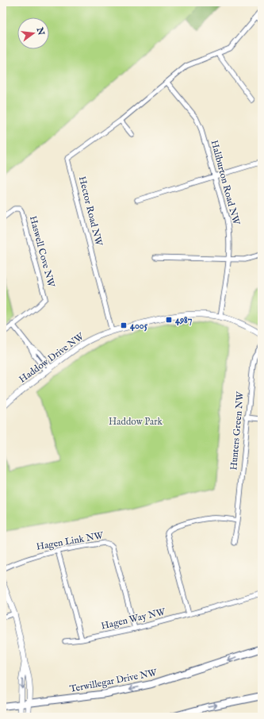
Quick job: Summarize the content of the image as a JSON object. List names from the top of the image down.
{
  "streets": {
    "main road": ["Terwillegar Drive NW"],
    "street": [
      "Haliburton Road NW",
      "Hector Road NW",
      "Haswell Cove NW",
      "Haddow Drive NW",
      "Hunters Green NW",
      "Hagen Link NW",
      "Hagen Way NW"
    ]
  },
  "crossings": [
    ["Haliburton Road NW", "Hector Road NW"],
    ["Haliburton Road NW", "Haddow Drive NW"],
    ["Hector Road NW", "Haddow Drive NW"],
    ["Hagen Link NW", "Hagen Way NW"]
  ],
  "parks": ["Haddow Park"],
  "places": {
    "transit": ["4987", "4005"]
  },
  "north": "right"
}
